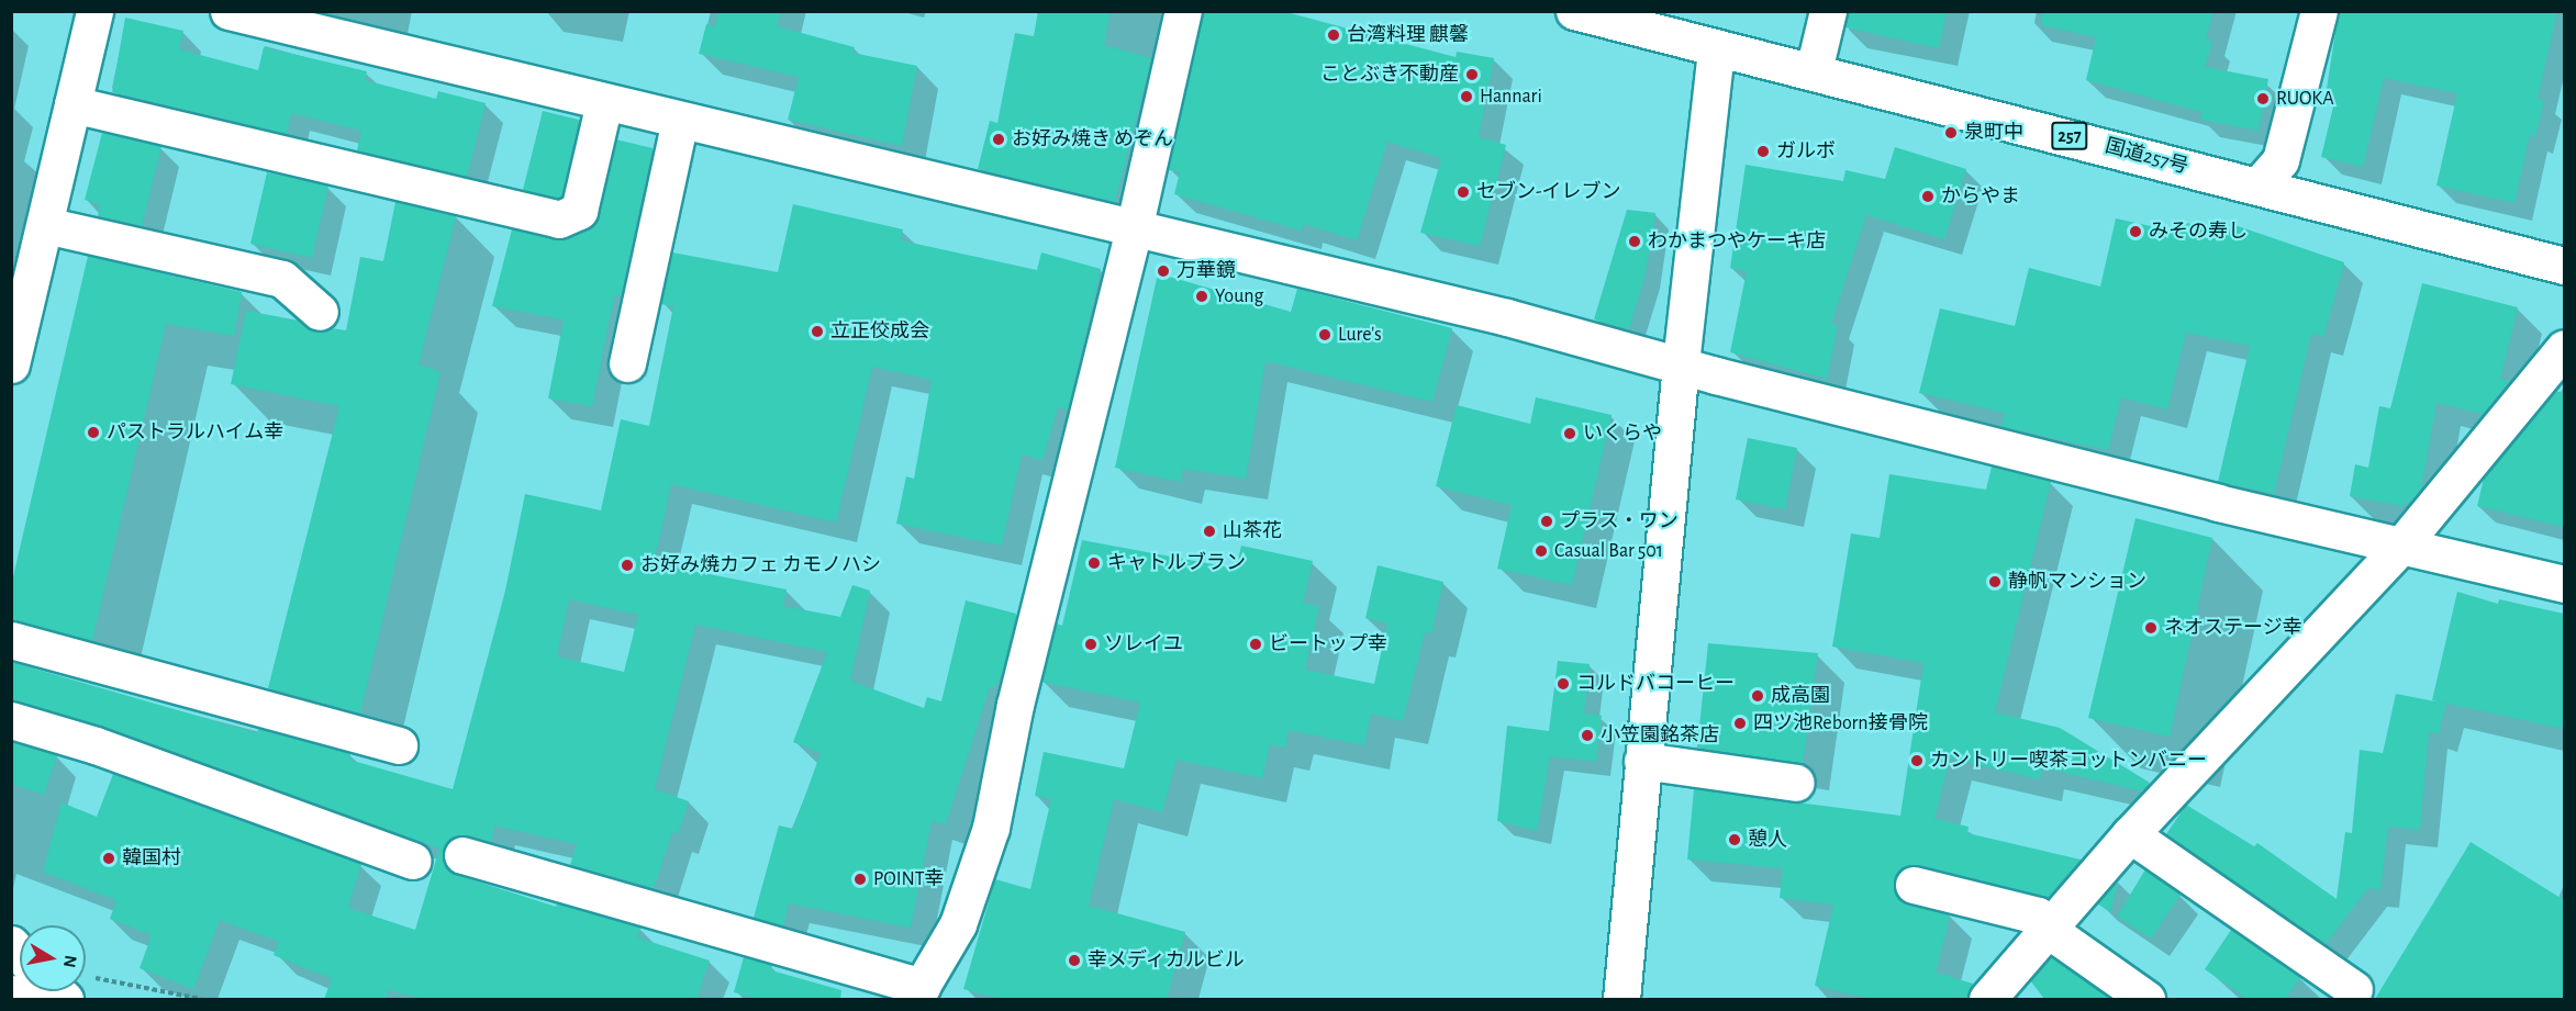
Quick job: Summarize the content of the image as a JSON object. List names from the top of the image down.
{
  "streets": {
    "main road": ["257", "国道257号"]
  },
  "places": [
    "台湾料理 麒馨",
    "ことぶき不動産",
    "Hannari",
    "RUOKA",
    "泉町中",
    "お好み焼き めぞん",
    "ガルボ",
    "セブン-イレブン",
    "からやま",
    "みその寿し",
    "わかまつやケーキ店",
    "万華鏡",
    "Young",
    "立正佼成会",
    "Lure's",
    "パストラルハイム幸",
    "いくらや",
    "プラス・ワン",
    "山茶花",
    "Casual Bar 501",
    "キャトルブラン",
    "お好み焼カフェ カモノハシ",
    "静帆マンション",
    "ネオステージ幸",
    "ソレイユ",
    "ビートップ幸",
    "コルドバコーヒー",
    "成高園",
    "四ツ池Reborn接骨院",
    "小笠園銘茶店",
    "カントリー喫茶コットンバニー",
    "憩人",
    "韓国村",
    "POINT幸",
    "幸メディカルビル"
  ],
  "north": "right"
}
